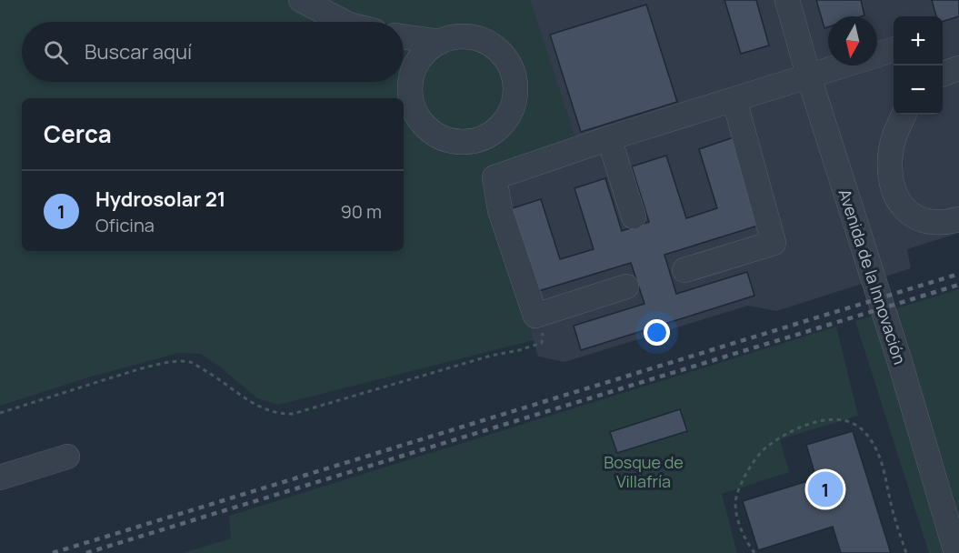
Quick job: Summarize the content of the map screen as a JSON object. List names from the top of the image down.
{
  "streets": {
    "street": ["Avenida de la Innovación"]
  },
  "parks": ["Bosque de Villafría"],
  "north": "bottom",
  "page": {
    "map_buttons": ["+", "−"],
    "search": "Buscar aquí",
    "heading": "Cerca",
    "list": [
      {
        "mark": "1",
        "name": "Hydrosolar 21",
        "note": "Oficina",
        "value": "90 m"
      }
    ],
    "pins": "1"
  }
}
